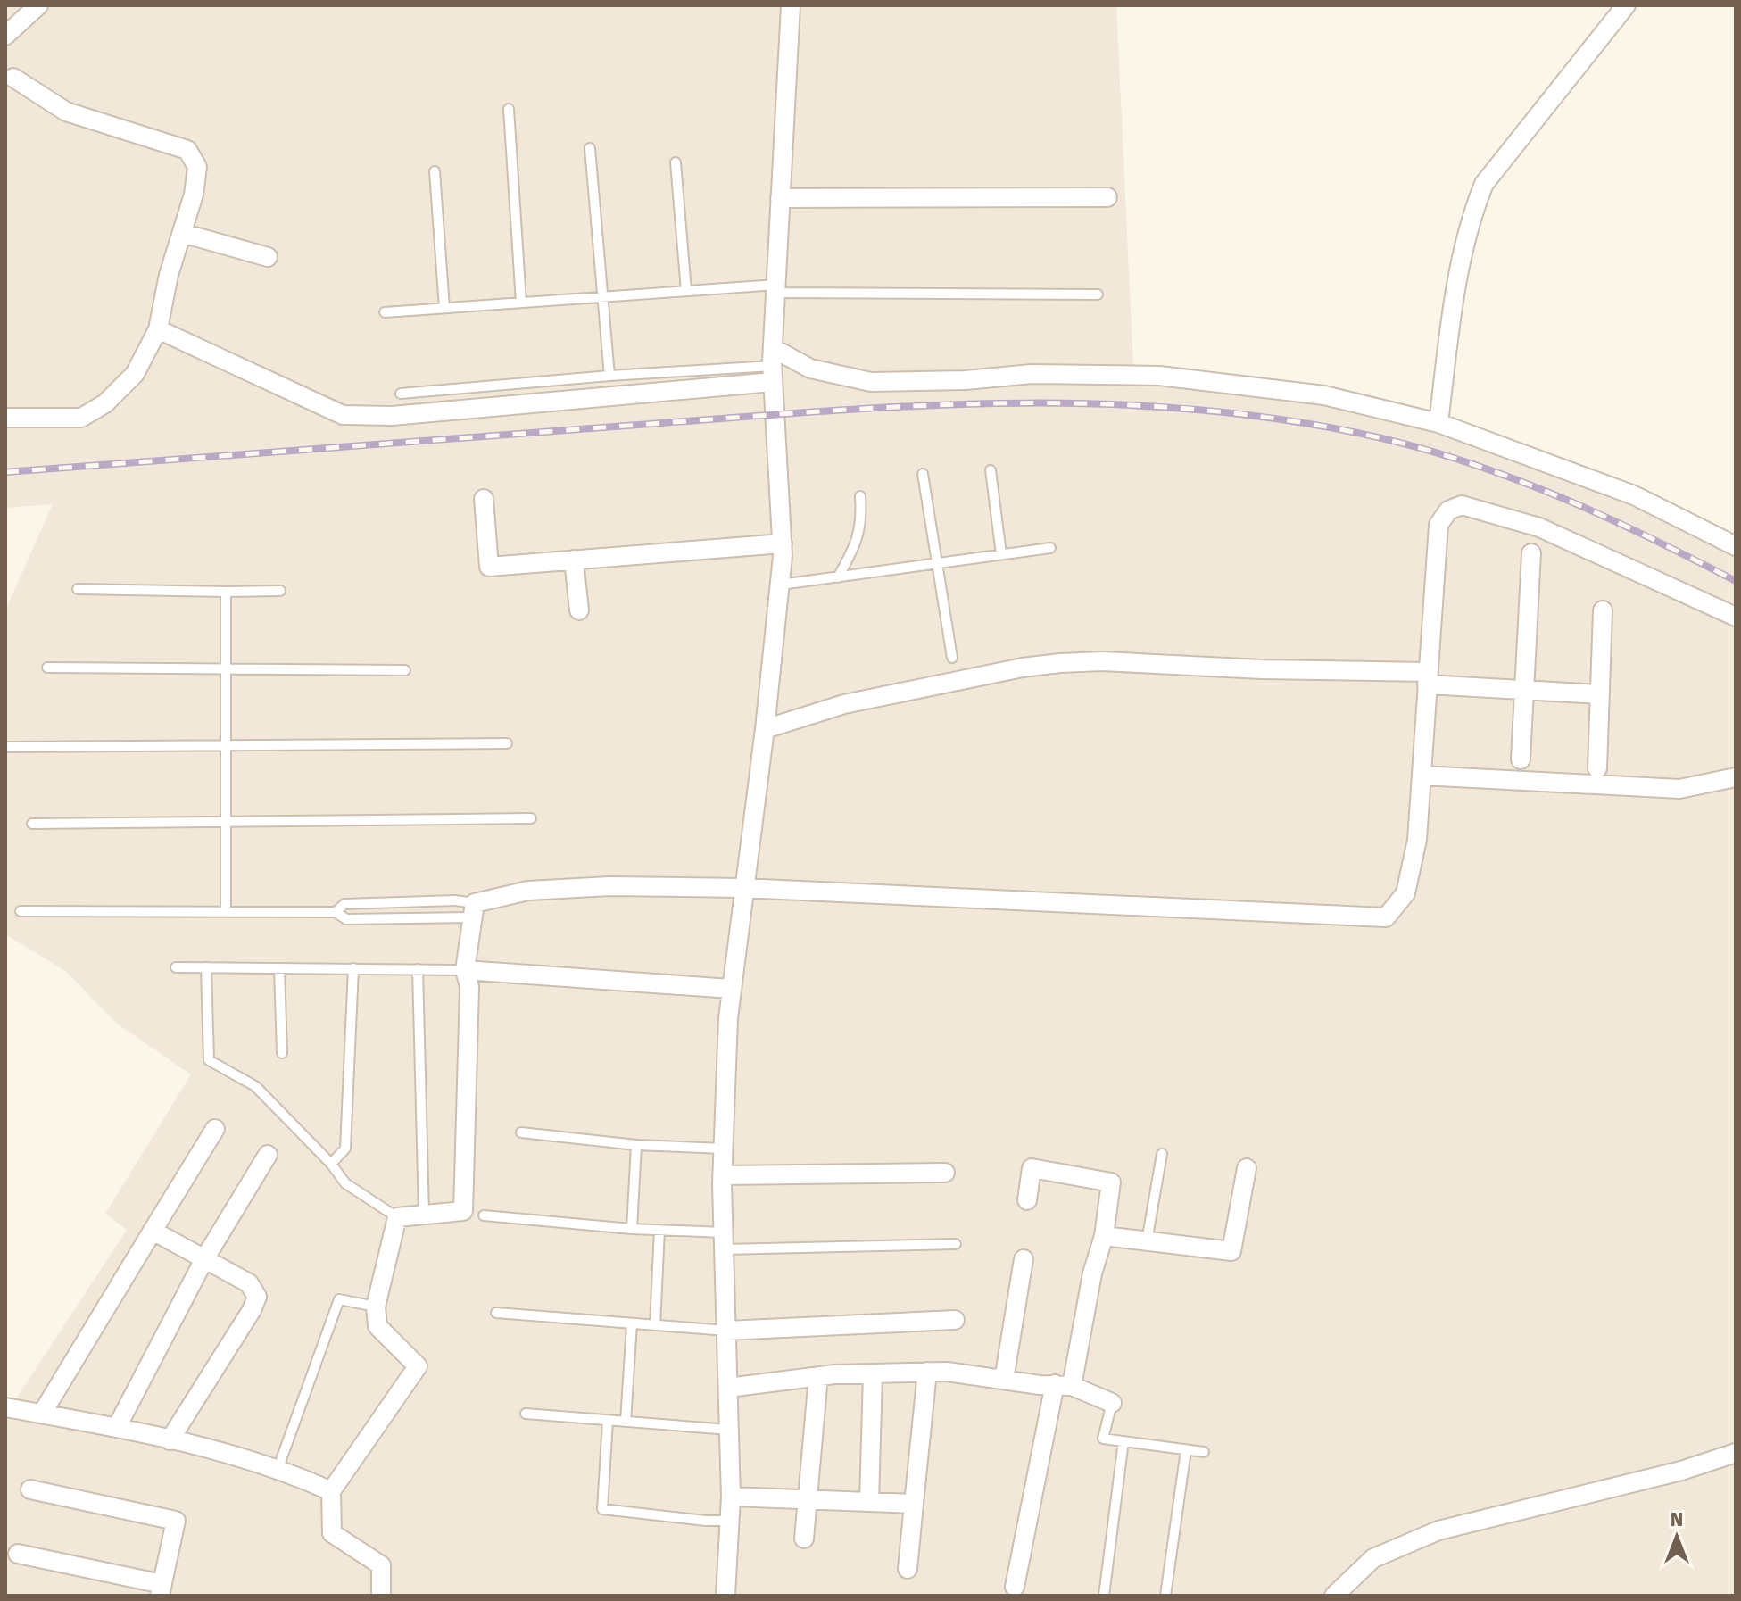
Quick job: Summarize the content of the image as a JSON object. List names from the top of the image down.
{
  "north": "top"
}
